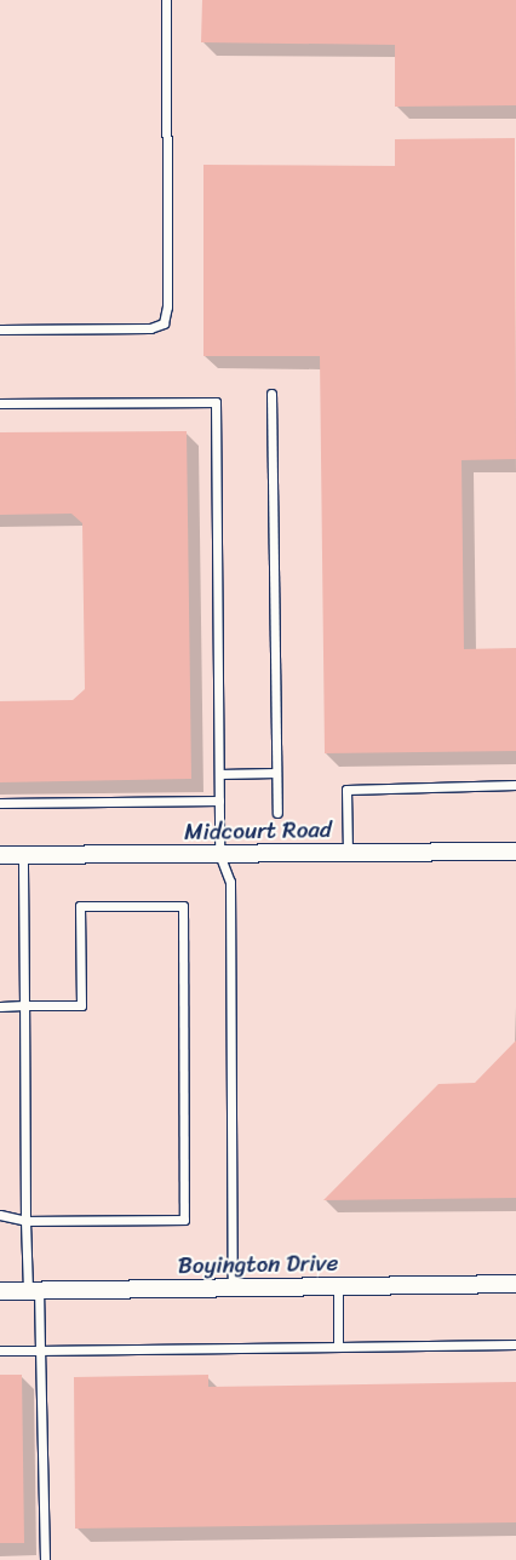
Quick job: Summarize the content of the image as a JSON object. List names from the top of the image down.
{
  "streets": {
    "street": ["Midcourt Road", "Boyington Drive"]
  }
}
